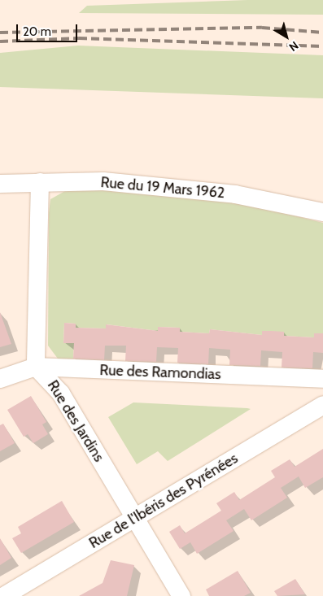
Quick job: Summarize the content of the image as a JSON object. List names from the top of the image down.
{
  "streets": {
    "street": [
      "Rue du 19 Mars 1962",
      "Rue des Ramondias",
      "Rue des Jardins",
      "Rue de l'Ibéris des Pyrénées"
    ]
  },
  "crossings": [
    ["Rue du 19 Mars 1962", "Rue des Jardins"],
    ["Rue des Ramondias", "Rue des Jardins"],
    ["Rue des Jardins", "Rue de l'Ibéris des Pyrénées"]
  ],
  "scale_bar": "20 m",
  "north": "bottom right"
}
